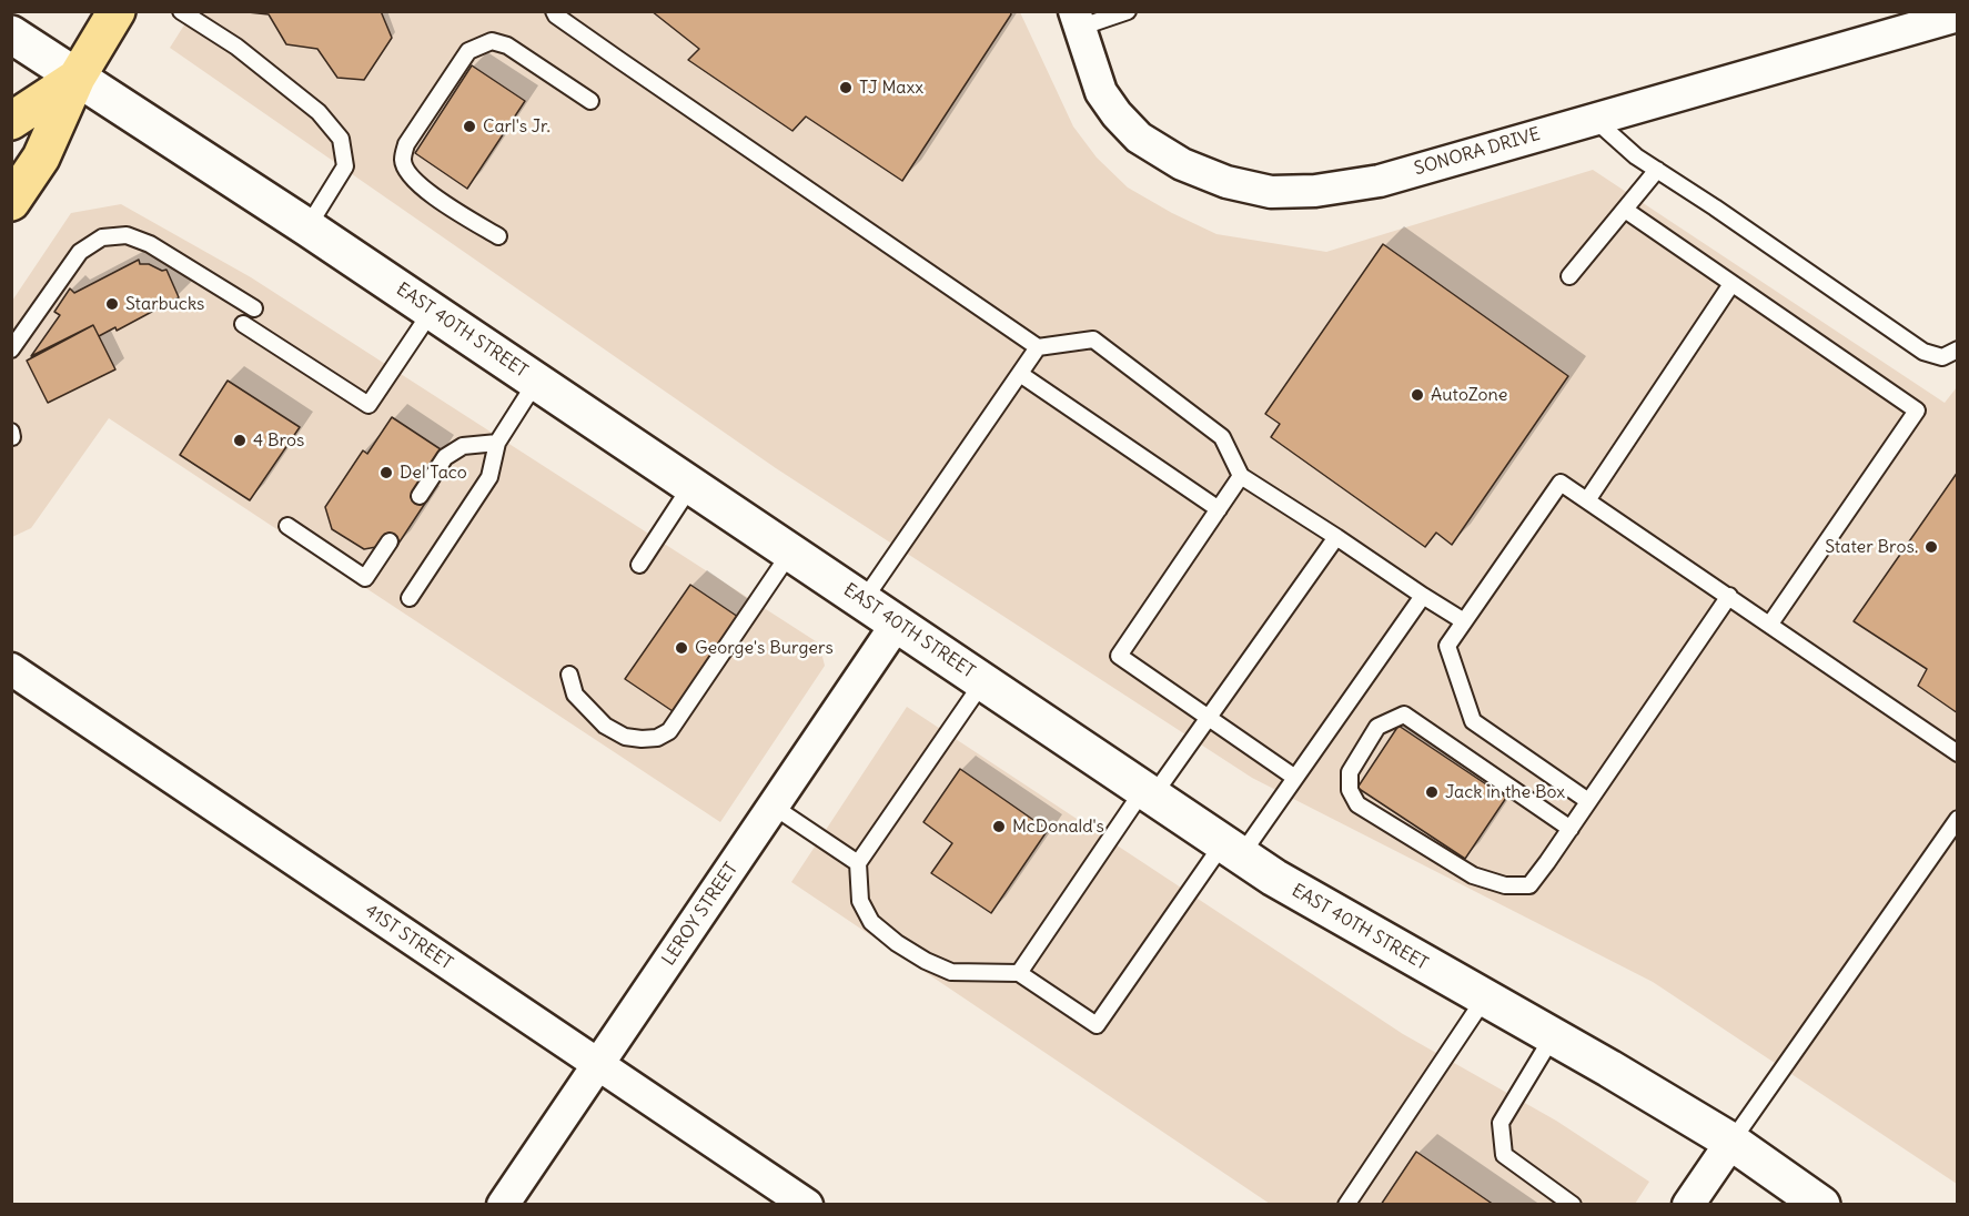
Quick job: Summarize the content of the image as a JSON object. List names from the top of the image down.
{
  "streets": {
    "main road": ["EAST 40TH STREET"],
    "street": ["SONORA DRIVE", "LEROY STREET", "41ST STREET"]
  },
  "crossings": [
    ["EAST 40TH STREET", "LEROY STREET"],
    ["LEROY STREET", "41ST STREET"]
  ],
  "places": [
    "TJ Maxx",
    "Carl's Jr.",
    "Starbucks",
    "AutoZone",
    "4 Bros",
    "Del Taco",
    "Stater Bros.",
    "George's Burgers",
    "Jack in the Box",
    "McDonald's"
  ]
}
